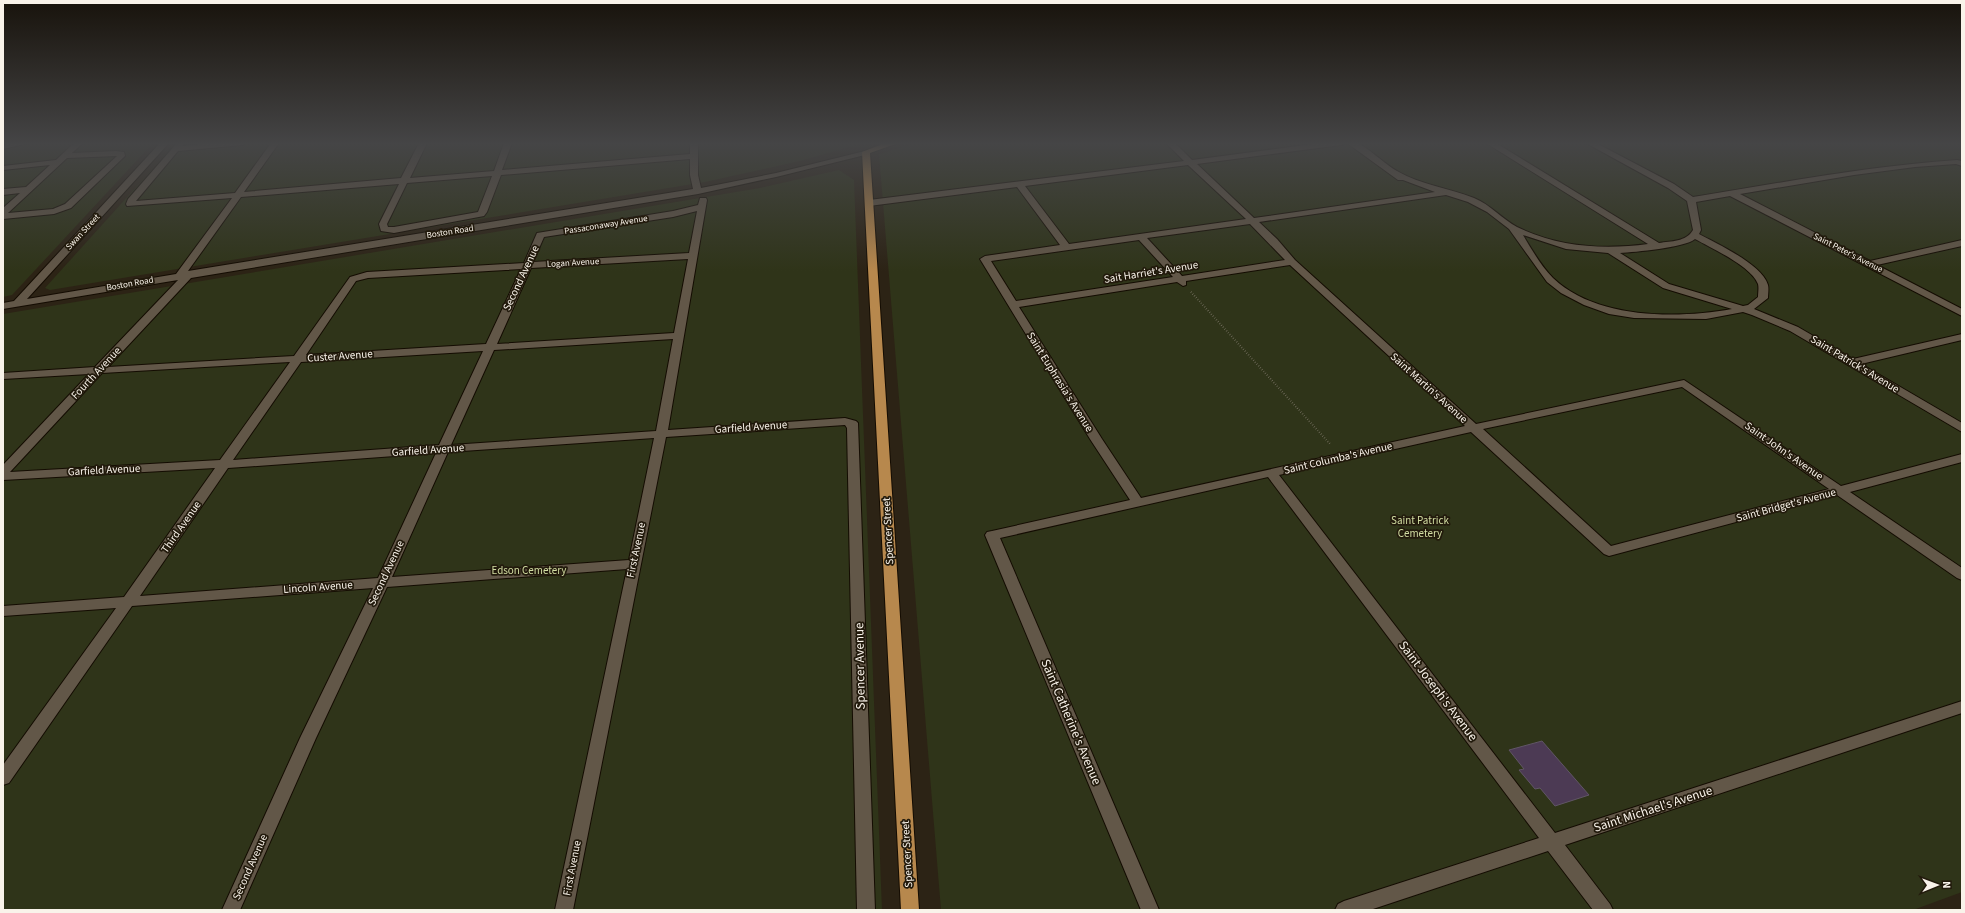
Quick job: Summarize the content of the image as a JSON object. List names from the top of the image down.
{
  "streets": {
    "main road": ["Spencer Street"],
    "street": [
      "Passaconaway Avenue",
      "Swan Street",
      "Boston Road",
      "Saint Peter's Avenue",
      "Logan Avenue",
      "Sait Harriet's Avenue",
      "Second Avenue",
      "Custer Avenue",
      "Saint Patrick's Avenue",
      "Fourth Avenue",
      "Saint Euphrasia's Avenue",
      "Saint Martin's Avenue",
      "Garfield Avenue",
      "Saint John's Avenue",
      "Saint Columba's Avenue",
      "Saint Bridget's Avenue",
      "Third Avenue",
      "First Avenue",
      "Lincoln Avenue",
      "Spencer Avenue",
      "Saint Joseph's Avenue",
      "Saint Catherine's Avenue",
      "Saint Michael's Avenue"
    ]
  },
  "crossings": [
    ["Passaconaway Avenue", "Second Avenue"],
    ["Passaconaway Avenue", "First Avenue"],
    ["Swan Street", "Boston Road"],
    ["Boston Road", "Fourth Avenue"],
    ["Boston Road", "First Avenue"],
    ["Logan Avenue", "Second Avenue"],
    ["Logan Avenue", "Third Avenue"],
    ["Logan Avenue", "First Avenue"],
    ["Sait Harriet's Avenue", "Saint Euphrasia's Avenue"],
    ["Sait Harriet's Avenue", "Saint Martin's Avenue"],
    ["Second Avenue", "Custer Avenue"],
    ["Second Avenue", "Garfield Avenue"],
    ["Second Avenue", "Lincoln Avenue"],
    ["Custer Avenue", "Fourth Avenue"],
    ["Custer Avenue", "Third Avenue"],
    ["Custer Avenue", "First Avenue"],
    ["Saint Euphrasia's Avenue", "Saint Columba's Avenue"],
    ["Saint Martin's Avenue", "Saint Columba's Avenue"],
    ["Saint Martin's Avenue", "Saint Bridget's Avenue"],
    ["Garfield Avenue", "Third Avenue"],
    ["Garfield Avenue", "First Avenue"],
    ["Garfield Avenue", "Spencer Avenue"],
    ["Saint John's Avenue", "Saint Columba's Avenue"],
    ["Saint John's Avenue", "Saint Bridget's Avenue"],
    ["Saint Columba's Avenue", "Saint Joseph's Avenue"],
    ["Saint Columba's Avenue", "Saint Catherine's Avenue"],
    ["Third Avenue", "Lincoln Avenue"],
    ["First Avenue", "Lincoln Avenue"],
    ["Saint Joseph's Avenue", "Saint Michael's Avenue"]
  ],
  "parks": ["Saint Patrick Cemetery", "Edson Cemetery"],
  "north": "right"
}
